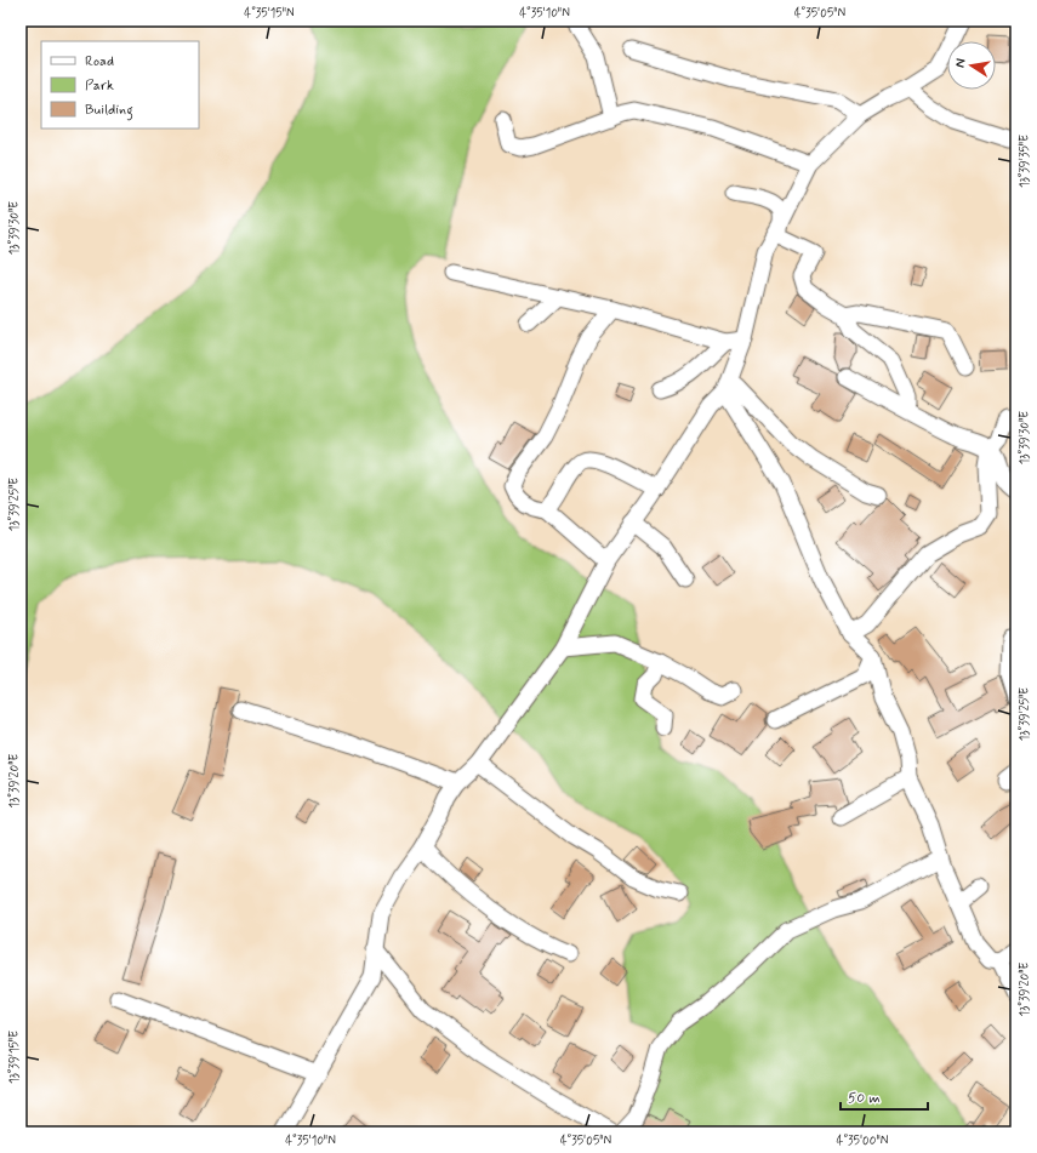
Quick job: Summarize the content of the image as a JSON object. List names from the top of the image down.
{
  "legend": ["Road", "Park", "Building"],
  "scale_bar": "50 m",
  "north": "left",
  "coordinates": [
    "4°35'15\"N",
    "4°35'10\"N",
    "4°35'05\"N",
    "13°39'35\"E",
    "13°39'30\"E",
    "13°39'25\"E",
    "13°39'20\"E",
    "13°39'15\"E",
    "4°35'00\"N"
  ]
}
